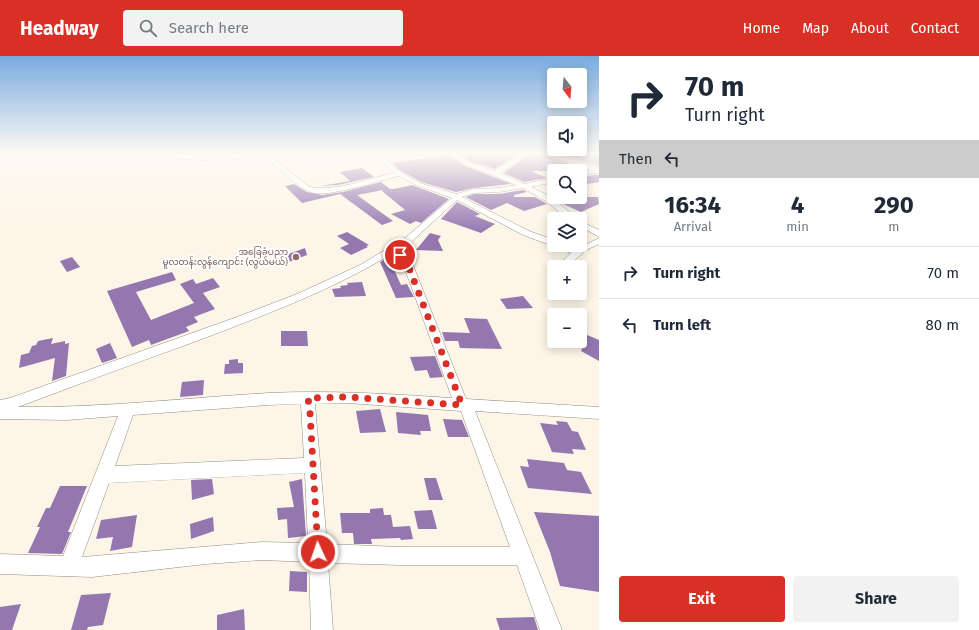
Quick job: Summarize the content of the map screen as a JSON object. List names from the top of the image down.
{
  "places": ["အခြေခံပညာ မူလတန်းလွန်ကျောင်း (လွယ်မယ်)"],
  "north": "bottom",
  "page": {
    "header": "Headway",
    "search": "Search here",
    "nav": [
      "Home",
      "Map",
      "About",
      "Contact"
    ],
    "turn": ["70 m", "Turn right"],
    "map_buttons": ["+", "−"],
    "then": "Then",
    "eta": [
      "16:34",
      "Arrival",
      "4",
      "min",
      "290",
      "m"
    ],
    "list": [
      {
        "name": "Turn right",
        "value": "70 m"
      },
      {
        "name": "Turn left",
        "value": "80 m"
      }
    ],
    "buttons": ["Exit", "Share"]
  }
}
